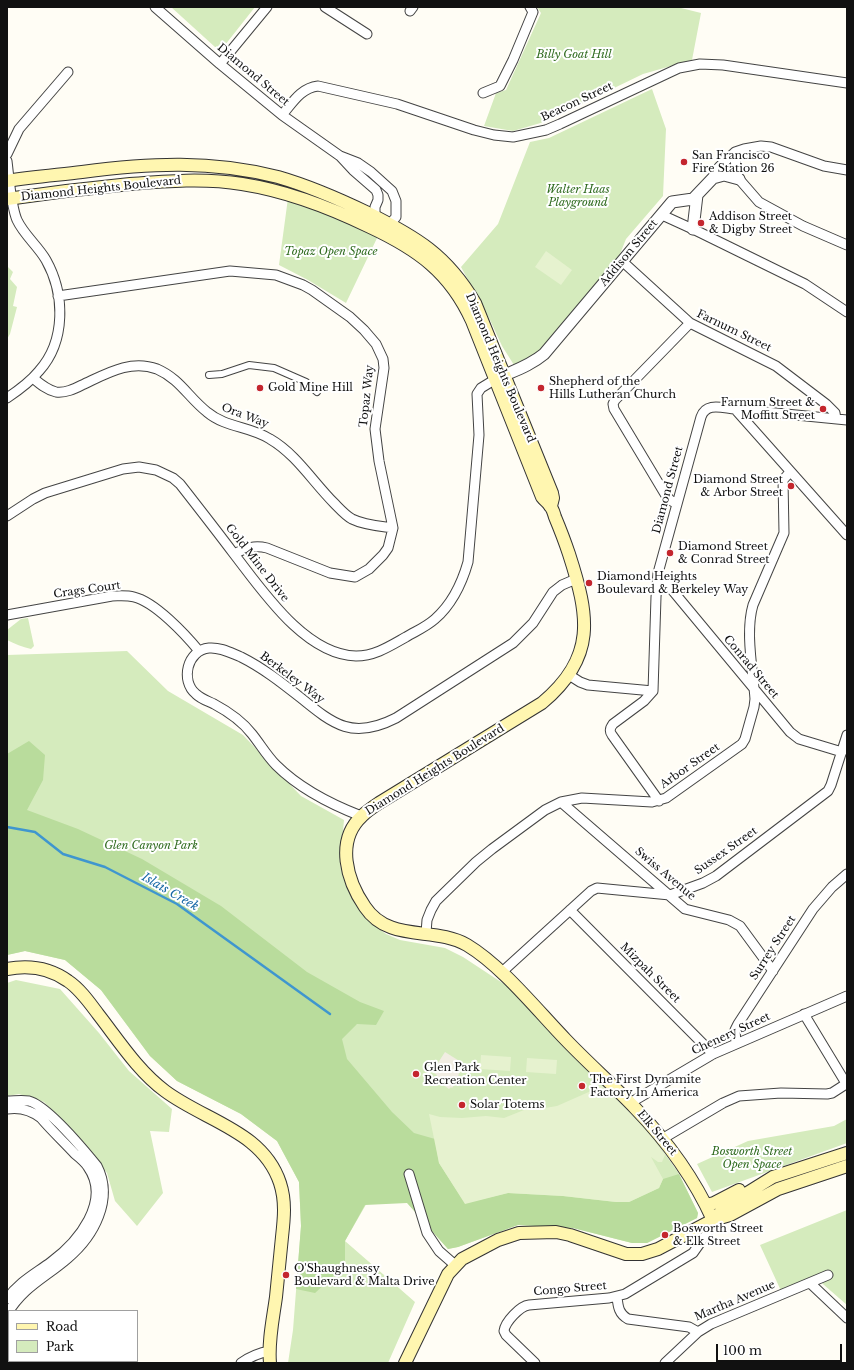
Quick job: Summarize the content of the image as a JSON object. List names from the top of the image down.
{
  "streets": {
    "main road": ["Diamond Heights Boulevard", "Elk Street"],
    "street": [
      "Diamond Street",
      "Beacon Street",
      "Addison Street",
      "Farnum Street",
      "Topaz Way",
      "Ora Way",
      "Gold Mine Drive",
      "Crags Court",
      "Conrad Street",
      "Berkeley Way",
      "Arbor Street",
      "Sussex Street",
      "Swiss Avenue",
      "Surrey Street",
      "Mizpah Street",
      "Chenery Street",
      "Congo Street",
      "Martha Avenue"
    ]
  },
  "crossings": [
    ["Diamond Street", "Beacon Street"],
    ["Diamond Street", "Diamond Heights Boulevard"],
    ["Diamond Street", "Farnum Street"],
    ["Diamond Street", "Conrad Street"],
    ["Diamond Heights Boulevard", "Addison Street"],
    ["Diamond Heights Boulevard", "Gold Mine Drive"],
    ["Diamond Heights Boulevard", "Berkeley Way"],
    ["Diamond Heights Boulevard", "Arbor Street"],
    ["Diamond Heights Boulevard", "Sussex Street"],
    ["Diamond Heights Boulevard", "Elk Street"],
    ["Addison Street", "Farnum Street"],
    ["Addison Street", "Gold Mine Drive"],
    ["Topaz Way", "Ora Way"],
    ["Topaz Way", "Gold Mine Drive"],
    ["Crags Court", "Berkeley Way"],
    ["Conrad Street", "Arbor Street"],
    ["Conrad Street", "Sussex Street"],
    ["Arbor Street", "Swiss Avenue"],
    ["Sussex Street", "Swiss Avenue"],
    ["Sussex Street", "Mizpah Street"],
    ["Sussex Street", "Elk Street"],
    ["Swiss Avenue", "Surrey Street"],
    ["Surrey Street", "Chenery Street"],
    ["Mizpah Street", "Chenery Street"],
    ["Chenery Street", "Elk Street"],
    ["Elk Street", "Congo Street"],
    ["Congo Street", "Martha Avenue"]
  ],
  "water": ["Islais Creek"],
  "parks": [
    "Billy Goat Hill",
    "Walter Haas Playground",
    "Topaz Open Space",
    "Glen Canyon Park",
    "Bosworth Street Open Space"
  ],
  "places": [
    "San Francisco Fire Station 26",
    "Addison Street & Digby Street",
    "Gold Mine Hill",
    "Shepherd of the Hills Lutheran Church",
    "Farnum Street & Moffitt Street",
    "Diamond Street & Arbor Street",
    "Diamond Street & Conrad Street",
    "Diamond Heights Boulevard & Berkeley Way",
    "Glen Park Recreation Center",
    "The First Dynamite Factory In America",
    "Solar Totems",
    "Bosworth Street & Elk Street",
    "O'Shaughnessy Boulevard & Malta Drive"
  ],
  "legend": ["Road", "Park"],
  "scale_bar": "100 m"
}
